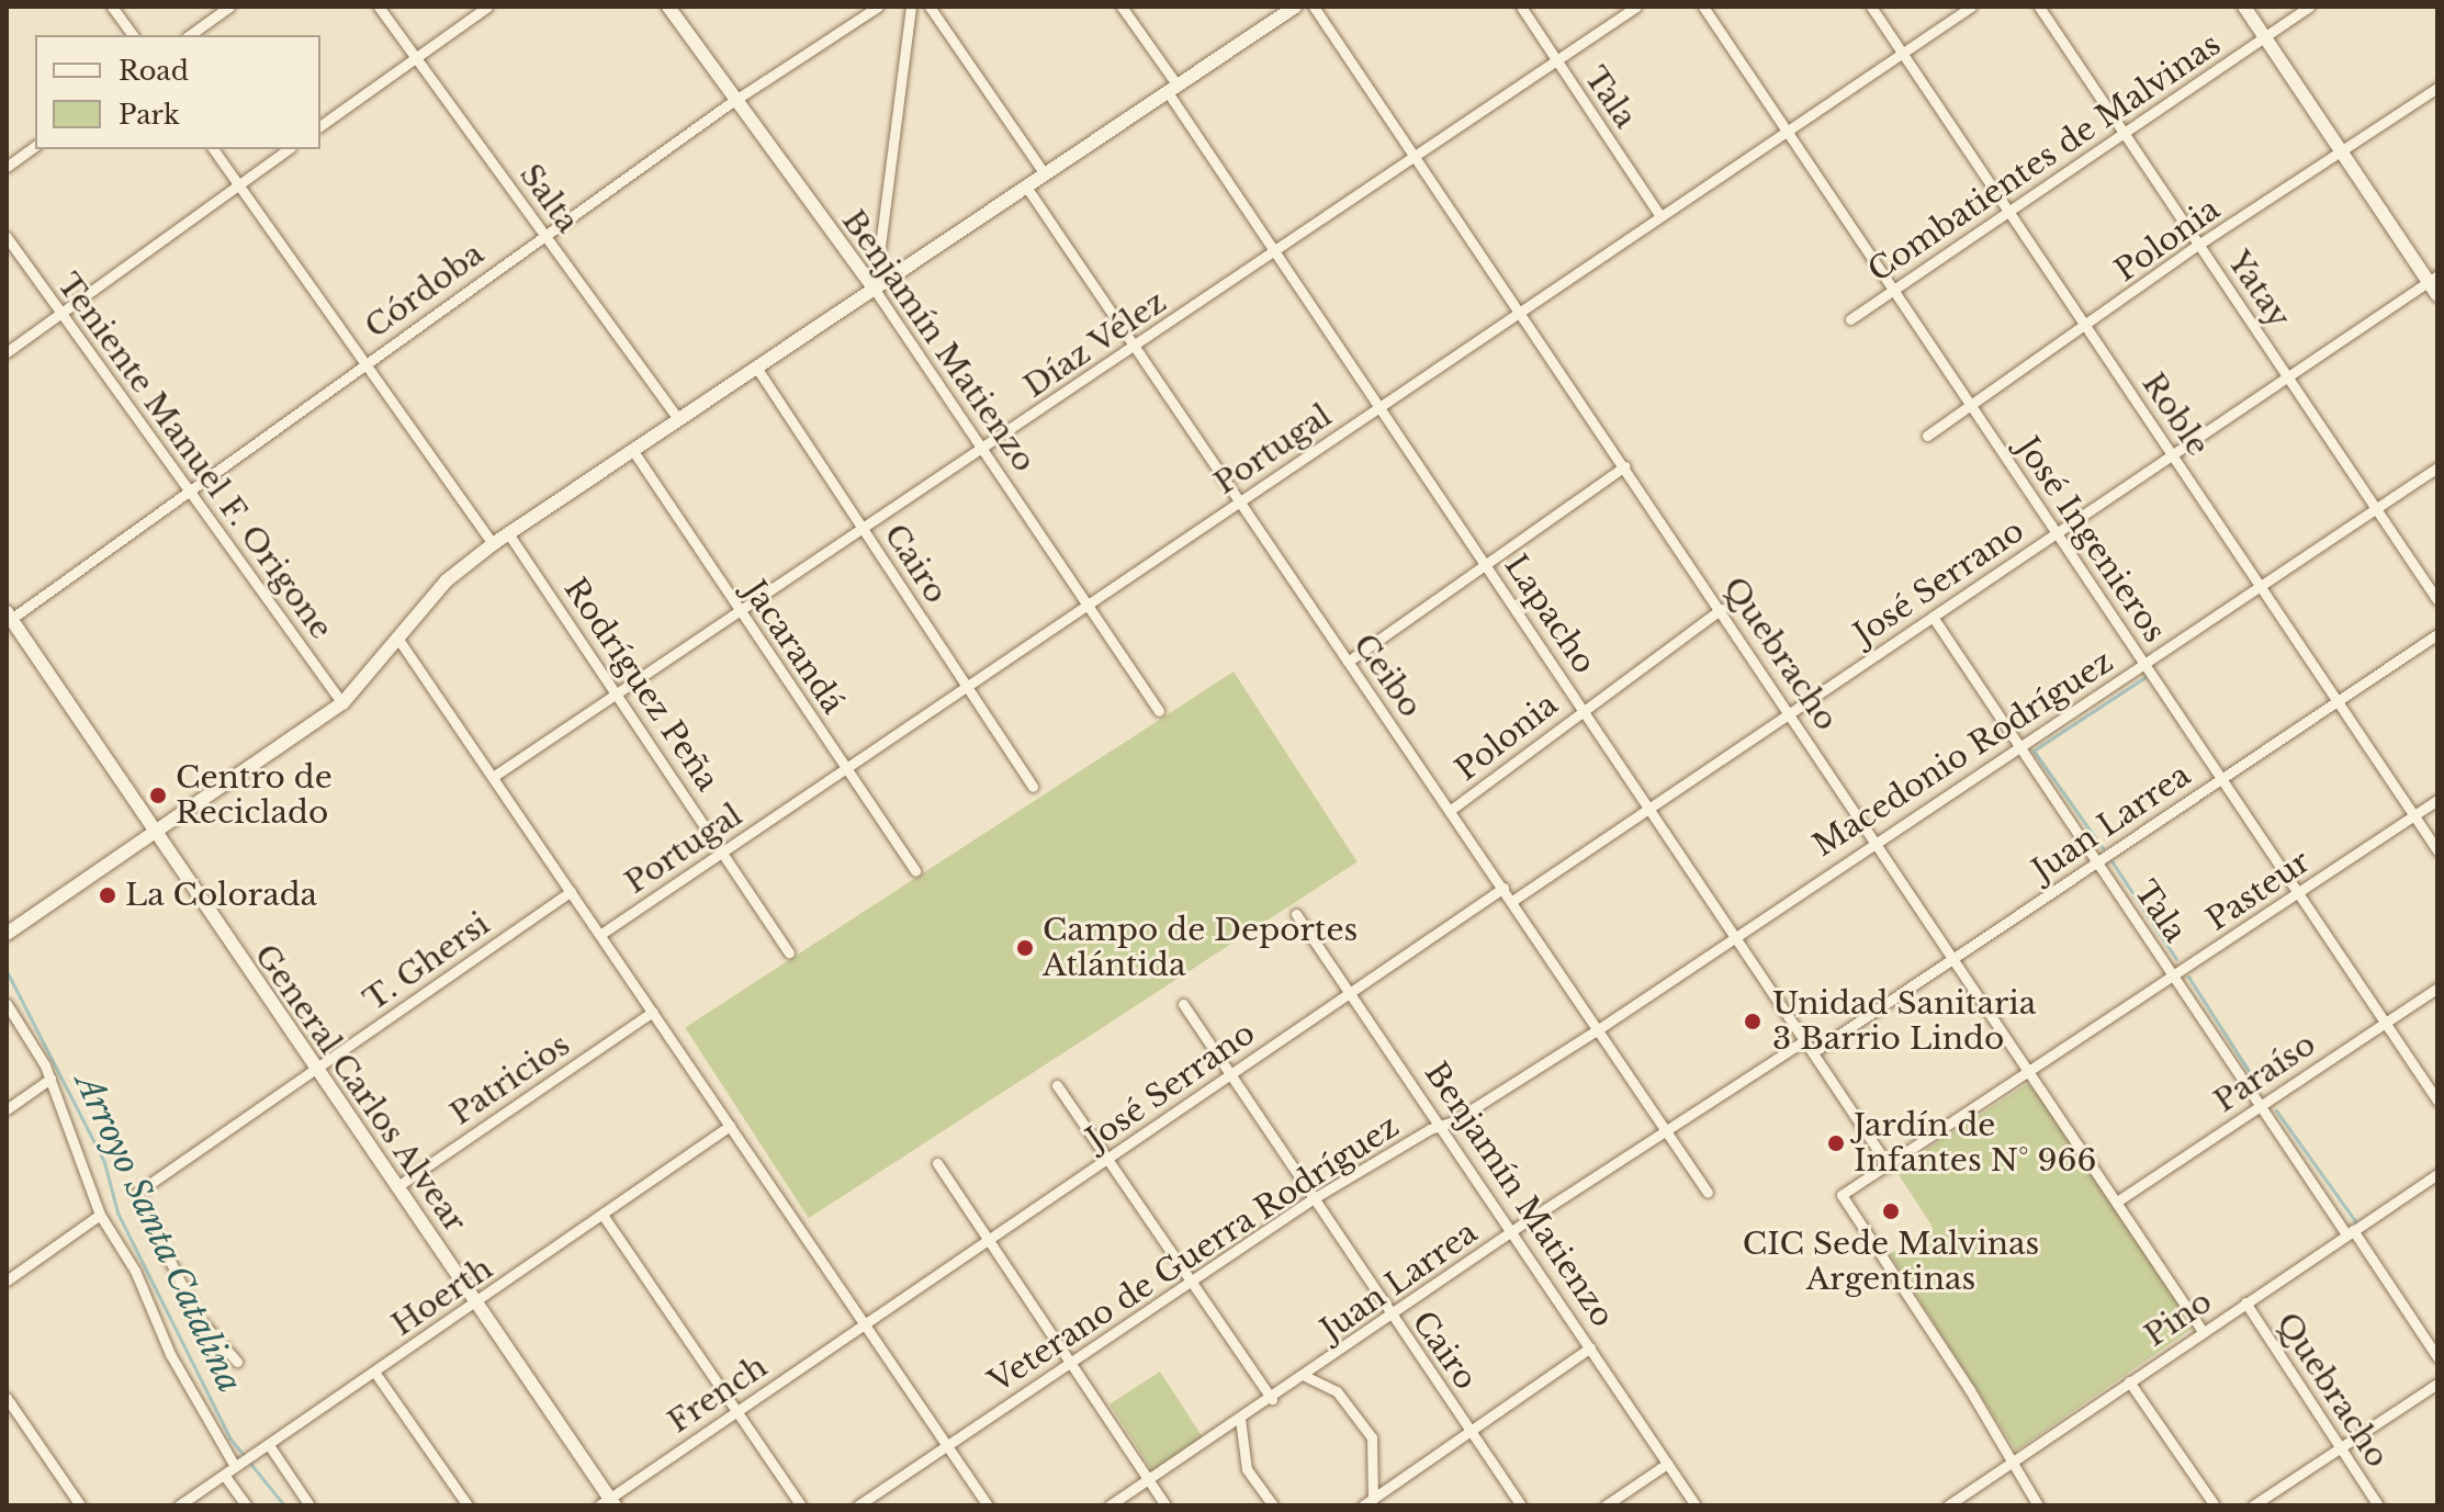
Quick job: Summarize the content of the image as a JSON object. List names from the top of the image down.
{
  "streets": {
    "street": [
      "Tala",
      "Combatientes de Malvinas",
      "Salta",
      "Polonia",
      "Yatay",
      "Córdoba",
      "Benjamín Matienzo",
      "Díaz Vélez",
      "Roble",
      "Portugal",
      "Teniente Manuel F. Origone",
      "José Ingenieros",
      "Cairo",
      "José Serrano",
      "Lapacho",
      "Jacarandá",
      "Quebracho",
      "Ceibo",
      "Rodríguez Peña",
      "Macedonio Rodríguez",
      "Juan Larrea",
      "Pasteur",
      "T. Ghersi",
      "Paraíso",
      "Patricios",
      "General Carlos Alvear",
      "Veterano de Guerra Rodríguez",
      "Hoerth",
      "Pino",
      "French"
    ]
  },
  "crossings": [
    ["Tala", "Díaz Vélez"],
    ["Tala", "Portugal"],
    ["Tala", "José Serrano"],
    ["Tala", "Macedonio Rodríguez"],
    ["Tala", "Juan Larrea"],
    ["Tala", "Pasteur"],
    ["Tala", "Paraíso"],
    ["Tala", "Pino"],
    ["Combatientes de Malvinas", "Yatay"],
    ["Combatientes de Malvinas", "Roble"],
    ["Combatientes de Malvinas", "José Ingenieros"],
    ["Salta", "Córdoba"],
    ["Polonia", "Yatay"],
    ["Polonia", "Roble"],
    ["Polonia", "José Ingenieros"],
    ["Polonia", "Lapacho"],
    ["Polonia", "Quebracho"],
    ["Polonia", "Ceibo"],
    ["Yatay", "José Serrano"],
    ["Yatay", "Macedonio Rodríguez"],
    ["Córdoba", "Benjamín Matienzo"],
    ["Córdoba", "Teniente Manuel F. Origone"],
    ["Córdoba", "General Carlos Alvear"],
    ["Benjamín Matienzo", "Díaz Vélez"],
    ["Benjamín Matienzo", "Portugal"],
    ["Benjamín Matienzo", "José Serrano"],
    ["Benjamín Matienzo", "Juan Larrea"],
    ["Benjamín Matienzo", "Veterano de Guerra Rodríguez"],
    ["Díaz Vélez", "Cairo"],
    ["Díaz Vélez", "Lapacho"],
    ["Díaz Vélez", "Jacarandá"],
    ["Díaz Vélez", "Quebracho"],
    ["Díaz Vélez", "Ceibo"],
    ["Díaz Vélez", "Rodríguez Peña"],
    ["Roble", "Portugal"],
    ["Roble", "José Serrano"],
    ["Roble", "Macedonio Rodríguez"],
    ["Roble", "Juan Larrea"],
    ["Roble", "Pasteur"],
    ["Portugal", "José Ingenieros"],
    ["Portugal", "Cairo"],
    ["Portugal", "Lapacho"],
    ["Portugal", "Jacarandá"],
    ["Portugal", "Quebracho"],
    ["Portugal", "Ceibo"],
    ["Portugal", "Rodríguez Peña"],
    ["José Ingenieros", "José Serrano"],
    ["José Ingenieros", "Macedonio Rodríguez"],
    ["José Ingenieros", "Juan Larrea"],
    ["José Ingenieros", "Pasteur"],
    ["José Ingenieros", "Paraíso"],
    ["Cairo", "José Serrano"],
    ["Cairo", "Juan Larrea"],
    ["Cairo", "Veterano de Guerra Rodríguez"],
    ["José Serrano", "Lapacho"],
    ["José Serrano", "Quebracho"],
    ["José Serrano", "Ceibo"],
    ["José Serrano", "French"],
    ["Lapacho", "Macedonio Rodríguez"],
    ["Lapacho", "Juan Larrea"],
    ["Lapacho", "Pasteur"],
    ["Lapacho", "Veterano de Guerra Rodríguez"],
    ["Quebracho", "Macedonio Rodríguez"],
    ["Quebracho", "Juan Larrea"],
    ["Quebracho", "Pasteur"],
    ["Quebracho", "Paraíso"],
    ["Quebracho", "Pino"],
    ["Ceibo", "Juan Larrea"],
    ["Ceibo", "Veterano de Guerra Rodríguez"],
    ["Macedonio Rodríguez", "Veterano de Guerra Rodríguez"],
    ["Pasteur", "Pino"],
    ["T. Ghersi", "General Carlos Alvear"],
    ["Patricios", "General Carlos Alvear"],
    ["General Carlos Alvear", "Hoerth"],
    ["General Carlos Alvear", "French"]
  ],
  "water": ["Arroyo Santa Catalina"],
  "places": [
    "Centro de Reciclado",
    "La Colorada",
    "Campo de Deportes Atlántida",
    "Unidad Sanitaria 3 Barrio Lindo",
    "Jardín de Infantes N° 966",
    "CIC Sede Malvinas Argentinas"
  ],
  "legend": ["Road", "Park"]
}
